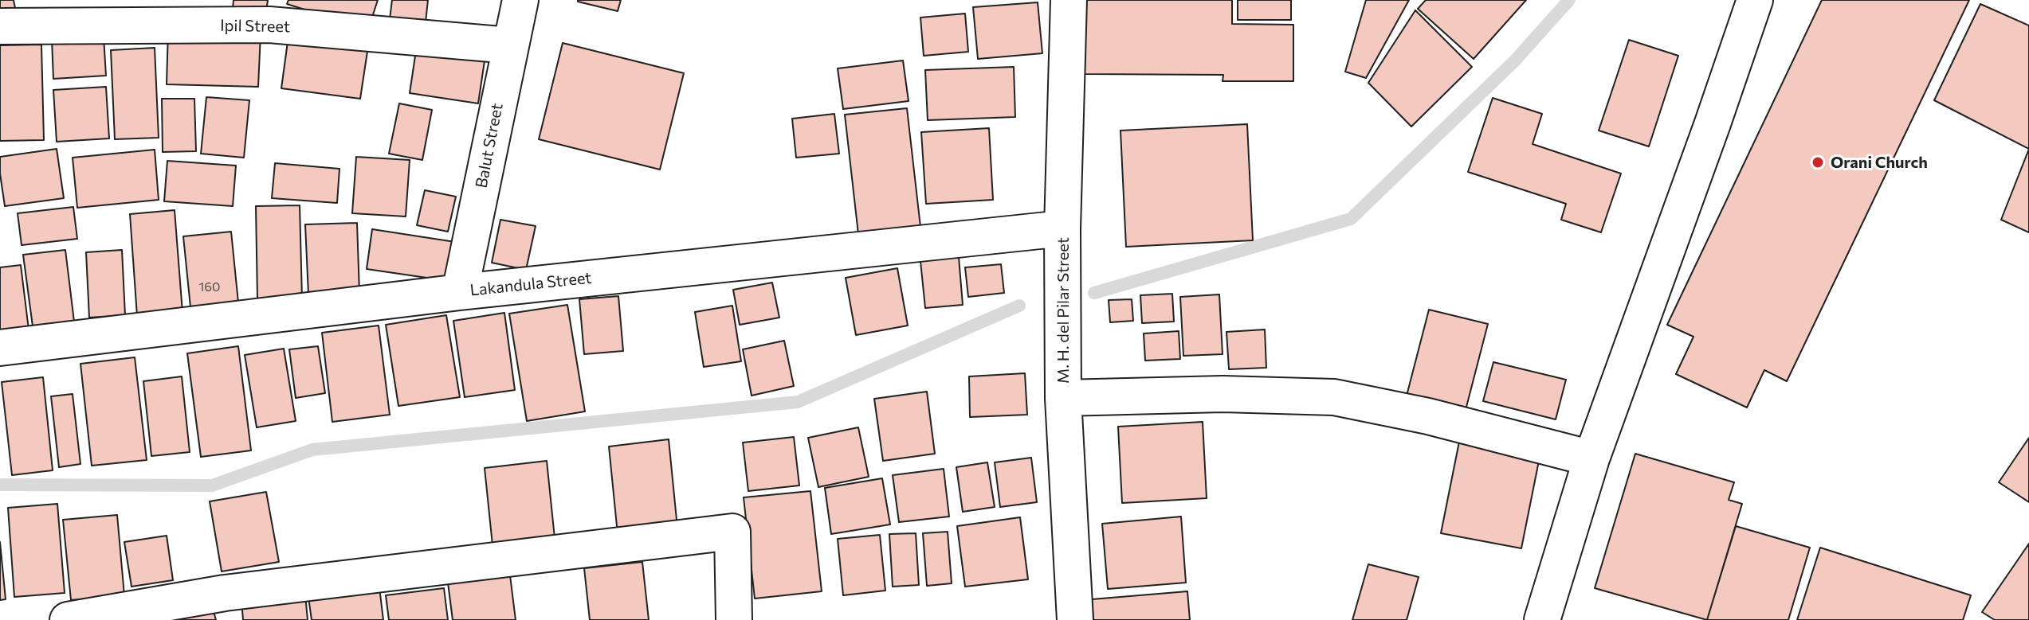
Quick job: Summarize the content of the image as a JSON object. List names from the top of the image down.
{
  "streets": {
    "street": [
      "Ipil Street",
      "Balut Street",
      "Lakandula Street",
      "M. H. del Pilar Street"
    ]
  },
  "crossings": [
    ["Ipil Street", "Balut Street"],
    ["Balut Street", "Lakandula Street"],
    ["Lakandula Street", "M. H. del Pilar Street"]
  ],
  "places": ["Orani Church"],
  "house_numbers": ["160"]
}
